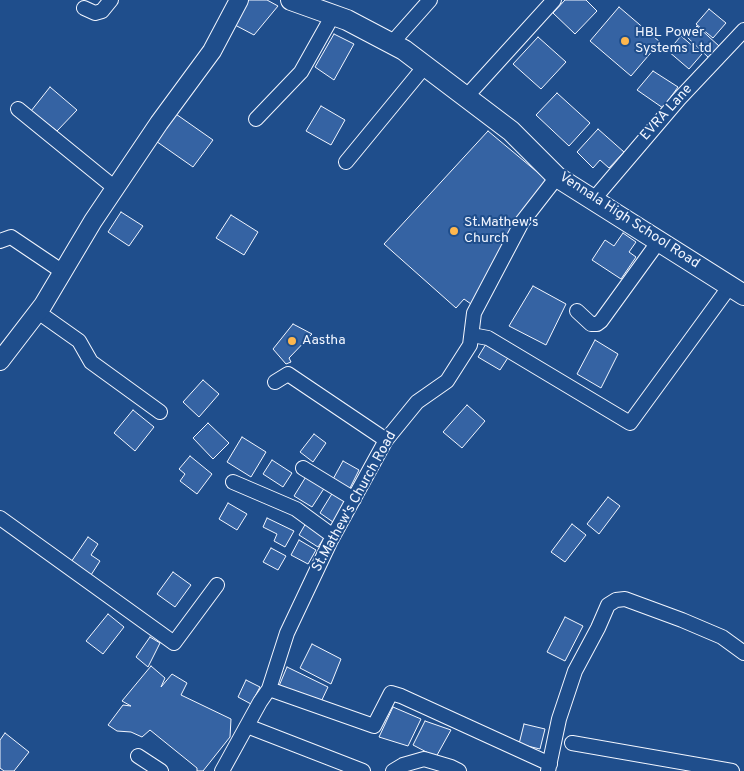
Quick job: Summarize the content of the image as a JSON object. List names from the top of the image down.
{
  "streets": {
    "main road": ["Vennala High School Road"],
    "street": ["EVRA Lane", "St.Mathew's Church Road"]
  },
  "crossings": [
    ["EVRA Lane", "Vennala High School Road"],
    ["Vennala High School Road", "St.Mathew's Church Road"]
  ],
  "places": ["HBL Power Systems Ltd", "St.Mathew's Church", "Aastha"]
}
